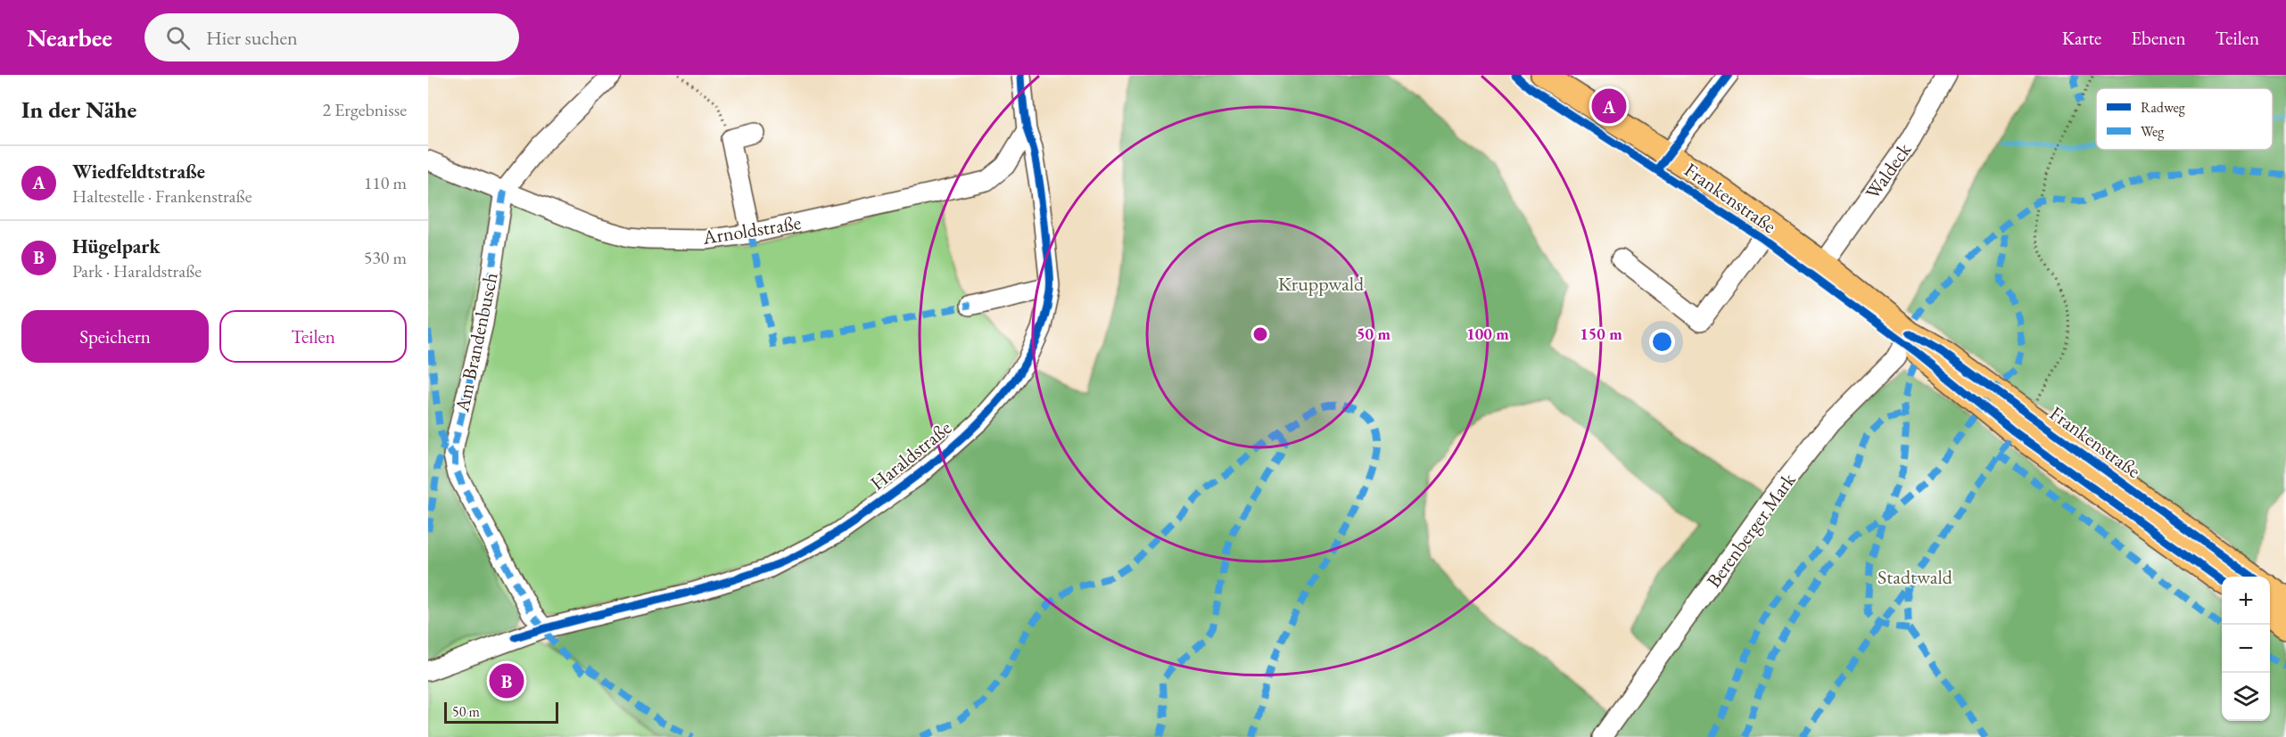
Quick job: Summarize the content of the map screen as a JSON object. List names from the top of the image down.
{
  "streets": {
    "main road": ["Frankenstraße"],
    "street": [
      "Waldeck",
      "Arnoldstraße",
      "Am Brandenbusch",
      "Haraldstraße",
      "Berenberger Mark"
    ]
  },
  "crossings": [
    ["Waldeck", "Frankenstraße"],
    ["Frankenstraße", "Berenberger Mark"],
    ["Arnoldstraße", "Am Brandenbusch"],
    ["Arnoldstraße", "Haraldstraße"],
    ["Am Brandenbusch", "Haraldstraße"]
  ],
  "parks": ["Kruppwald", "Stadtwald"],
  "legend": ["Radweg", "Weg"],
  "scale_bar": "50 m",
  "page": {
    "header": "Nearbee",
    "search": "Hier suchen",
    "nav": ["Karte", "Ebenen", "Teilen"],
    "heading": ["In der Nähe", "2 Ergebnisse"],
    "pins": ["A", "B"],
    "list": [
      {
        "mark": "A",
        "name": "Wiedfeldtstraße",
        "note": "Haltestelle · Frankenstraße",
        "value": "110 m"
      },
      {
        "mark": "B",
        "name": "Hügelpark",
        "note": "Park · Haraldstraße",
        "value": "530 m"
      }
    ],
    "buttons": ["Speichern", "Teilen"],
    "map_buttons": ["+", "−"],
    "scale": "50 m"
  },
  "rings": ["50 m", "100 m", "150 m"]
}
